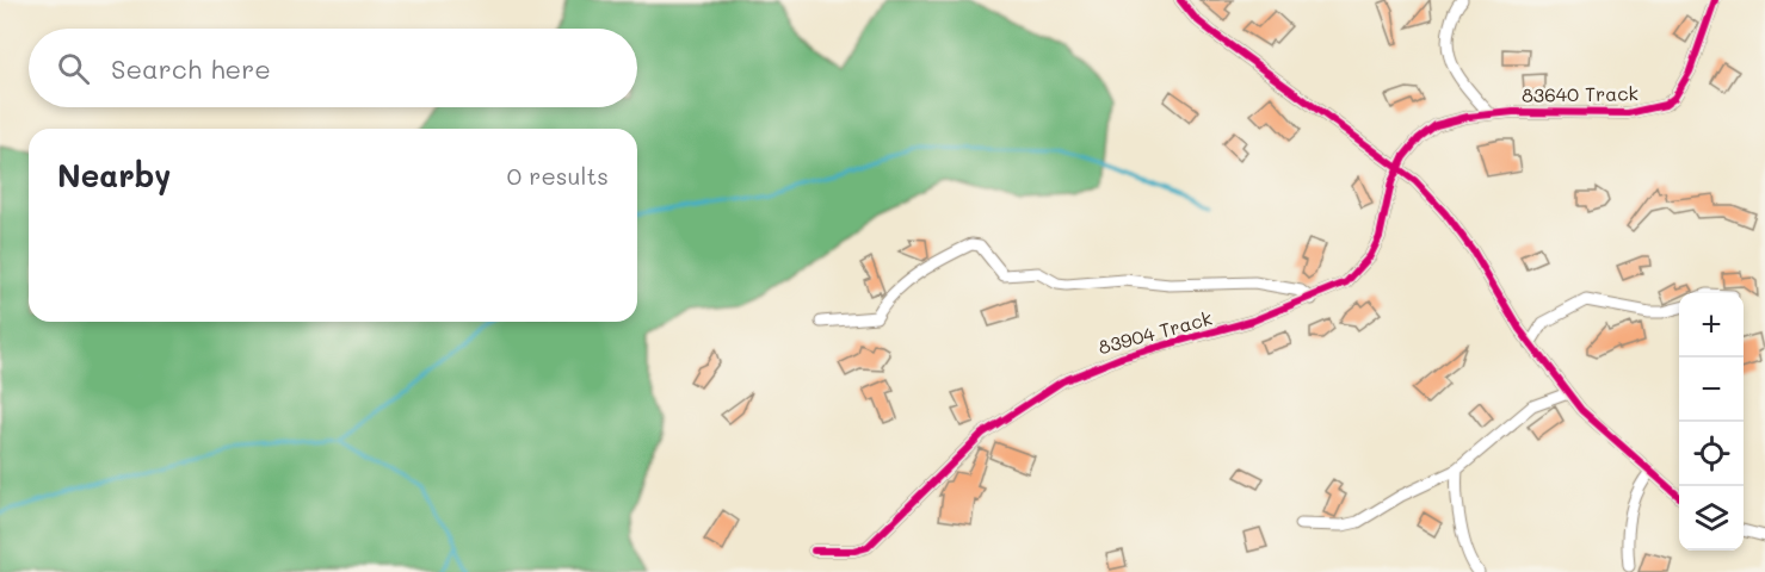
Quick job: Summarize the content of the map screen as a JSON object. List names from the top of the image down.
{
  "streets": {
    "street": ["83640 Track", "83904 Track"]
  },
  "crossings": [
    ["83640 Track", "83904 Track"]
  ],
  "page": {
    "search": "Search here",
    "heading": ["Nearby", "0 results"],
    "map_buttons": ["+", "−"]
  }
}
